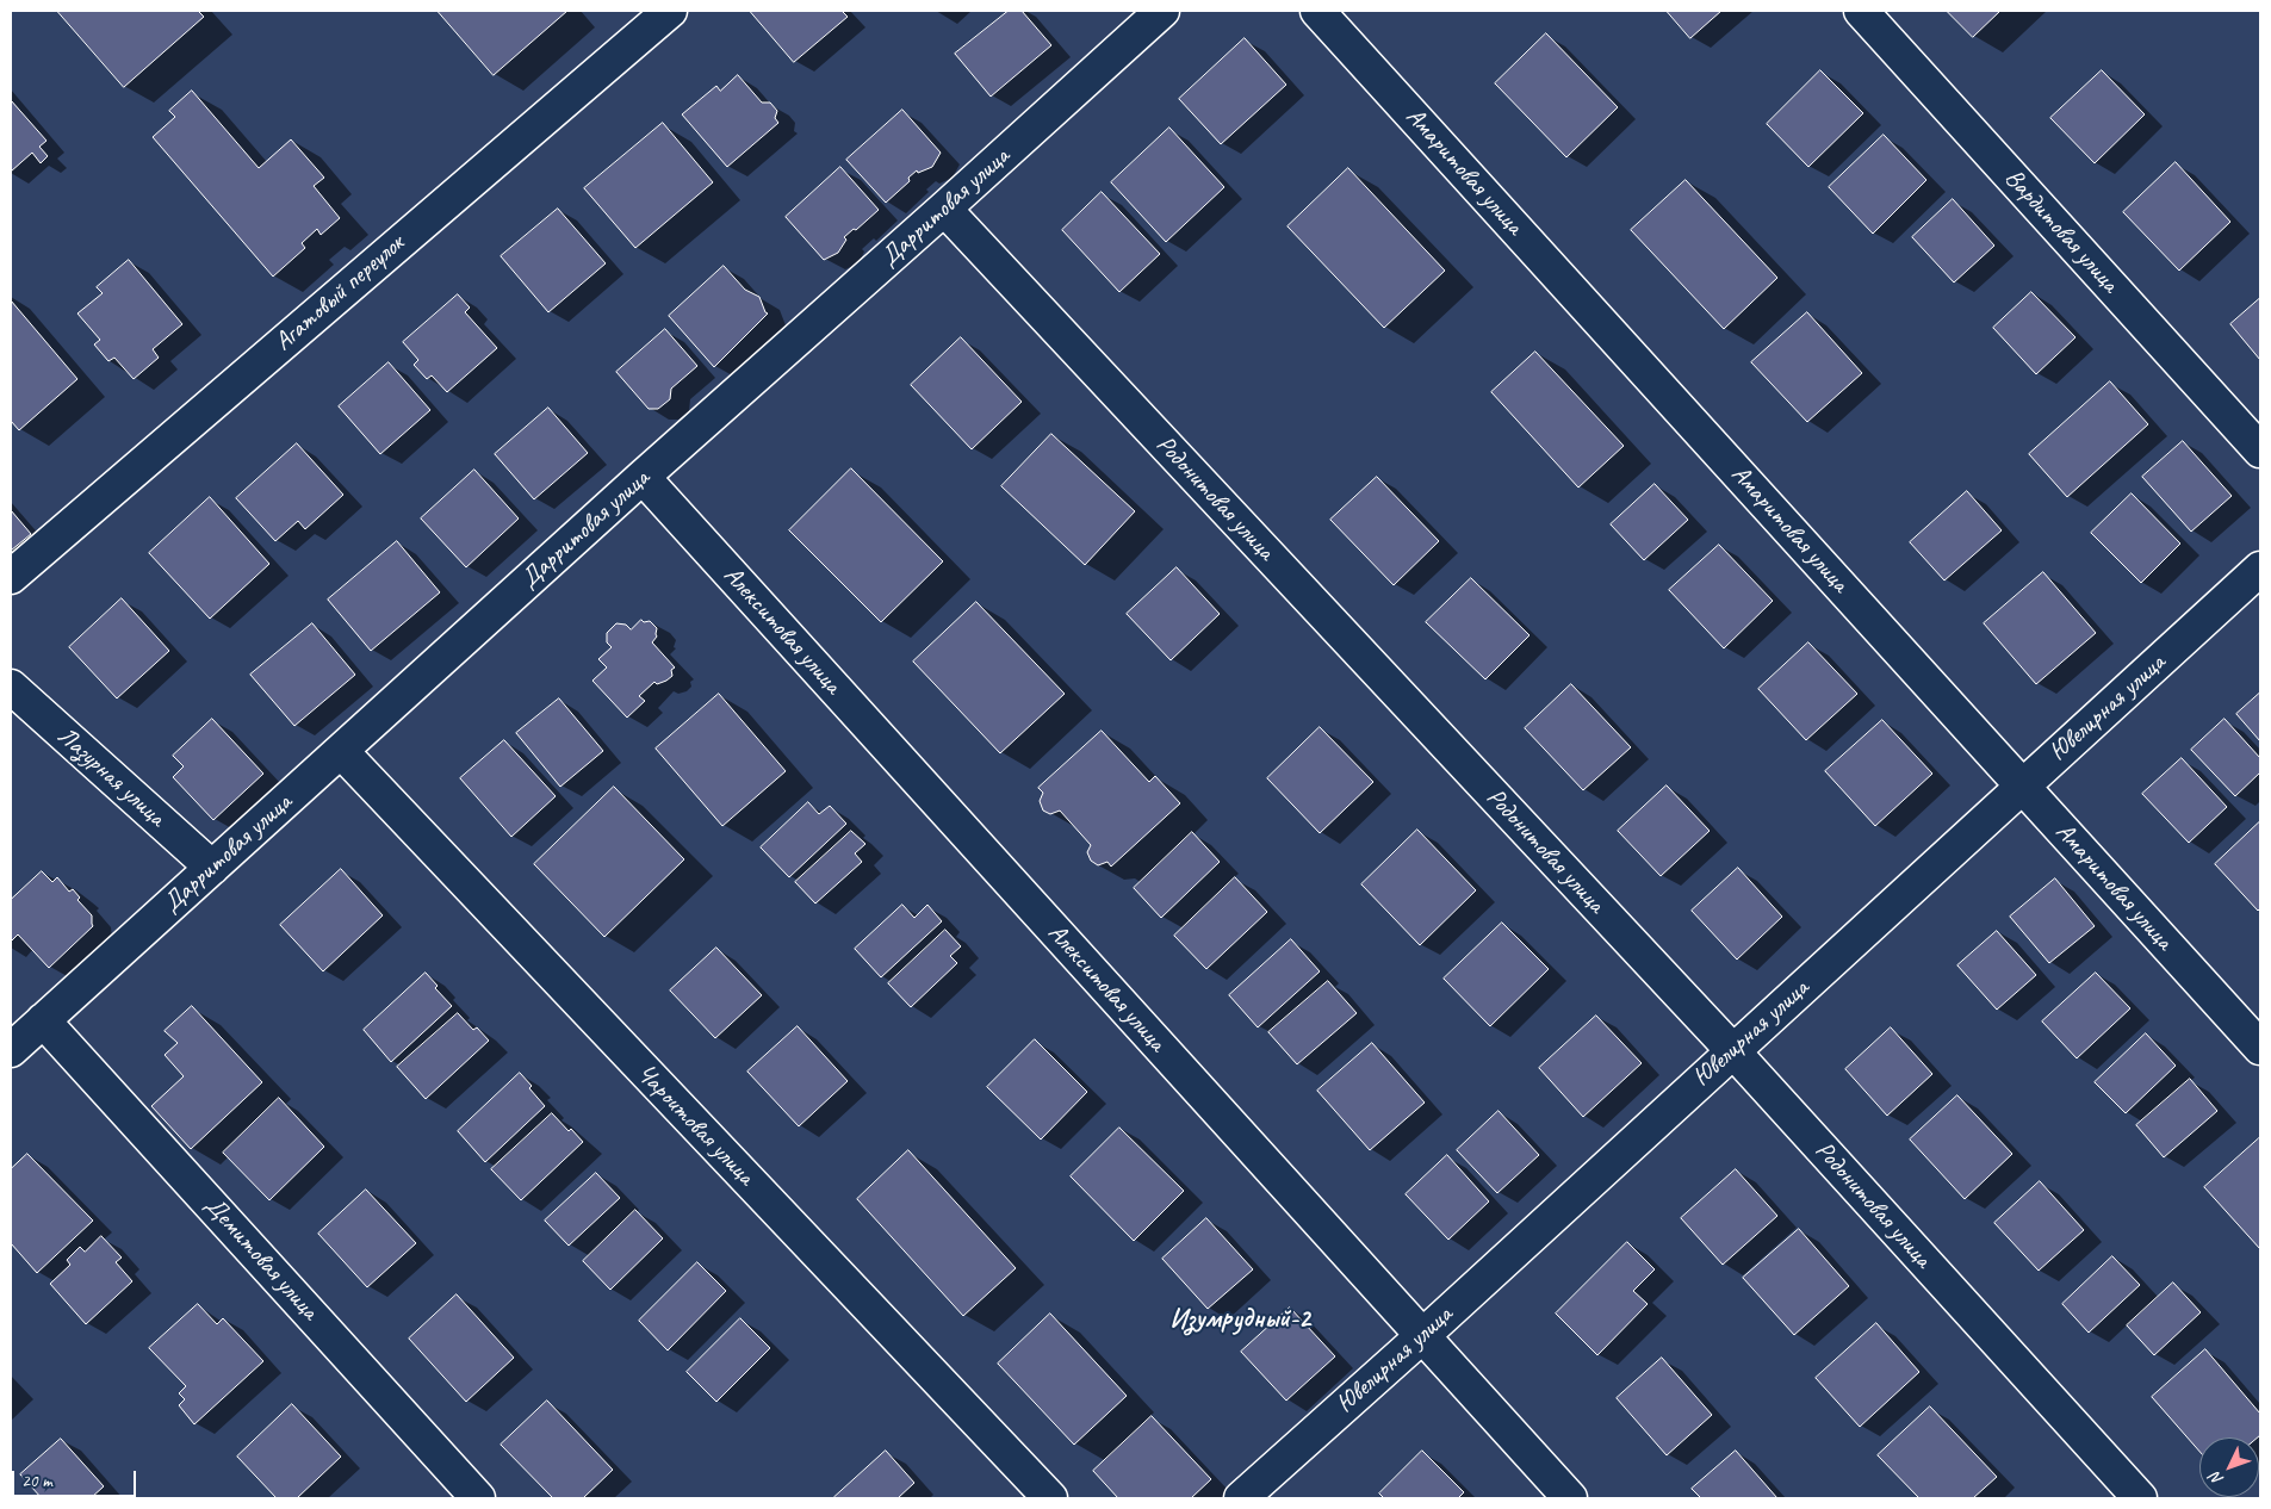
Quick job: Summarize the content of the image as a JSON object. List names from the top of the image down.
{
  "streets": {
    "street": [
      "Амаритовая улица",
      "Дарритовая улица",
      "Вардитовая улица",
      "Агатовый переулок",
      "Родонитовая улица",
      "Алекситовая улица",
      "Ювелирная улица",
      "Лазурная улица",
      "Чароитовая улица",
      "Демитовая улица"
    ]
  },
  "crossings": [
    ["Амаритовая улица", "Ювелирная улица"],
    ["Дарритовая улица", "Родонитовая улица"],
    ["Дарритовая улица", "Алекситовая улица"],
    ["Дарритовая улица", "Лазурная улица"],
    ["Дарритовая улица", "Чароитовая улица"],
    ["Дарритовая улица", "Демитовая улица"],
    ["Родонитовая улица", "Ювелирная улица"],
    ["Алекситовая улица", "Ювелирная улица"]
  ],
  "districts": ["Изумрудный-2"],
  "scale_bar": "20 m",
  "north": "bottom left"
}
